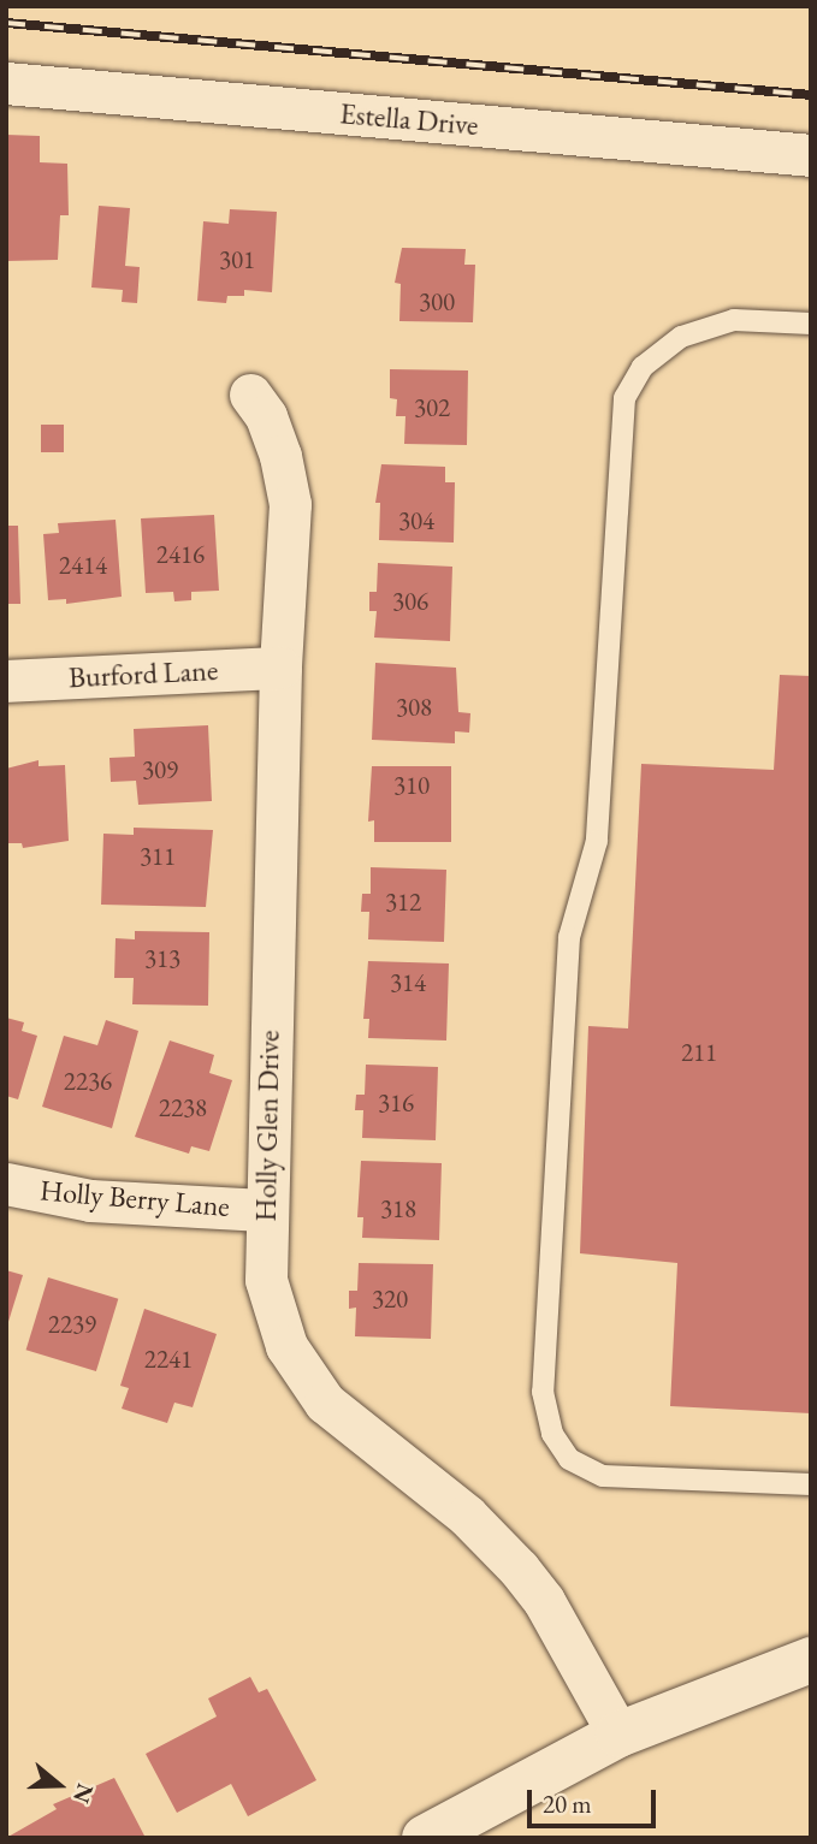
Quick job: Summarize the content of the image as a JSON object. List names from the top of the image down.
{
  "streets": {
    "street": [
      "Estella Drive",
      "Burford Lane",
      "Holly Glen Drive",
      "Holly Berry Lane"
    ]
  },
  "crossings": [
    ["Burford Lane", "Holly Glen Drive"],
    ["Holly Glen Drive", "Holly Berry Lane"]
  ],
  "house_numbers": [
    "301",
    "300",
    "302",
    "304",
    "2416",
    "2414",
    "306",
    "308",
    "309",
    "310",
    "311",
    "312",
    "313",
    "314",
    "211",
    "2236",
    "316",
    "2238",
    "318",
    "320",
    "2239",
    "2241"
  ],
  "scale_bar": "20 m",
  "north": "right"
}
